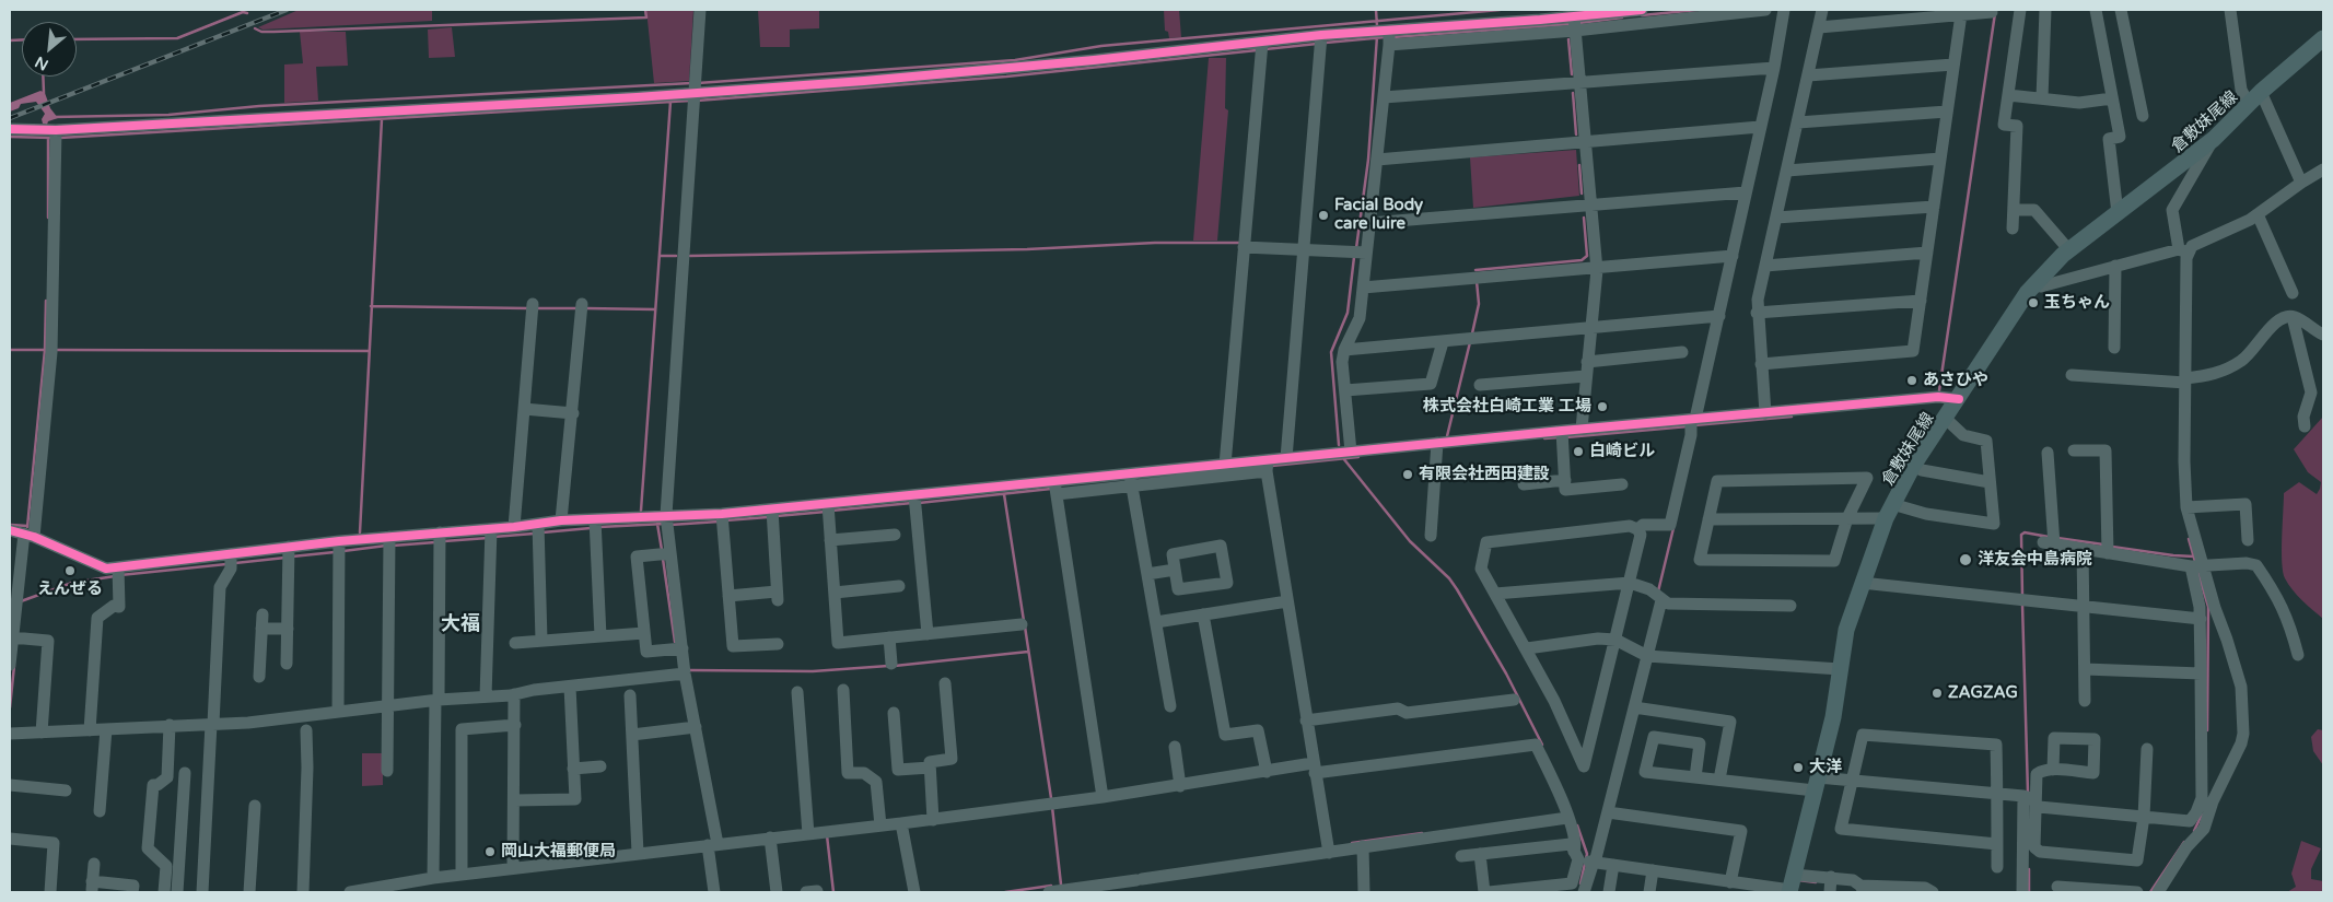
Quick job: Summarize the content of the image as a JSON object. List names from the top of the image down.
{
  "streets": {
    "main road": ["倉敷妹尾線"]
  },
  "districts": ["大福"],
  "places": [
    "Facial Body care luire",
    "玉ちゃん",
    "あさひや",
    "株式会社白崎工業 工場",
    "白崎ビル",
    "有限会社西田建設",
    "洋友会中島病院",
    "えんぜる",
    "ZAGZAG",
    "大洋",
    "岡山大福郵便局"
  ],
  "north": "bottom left"
}
